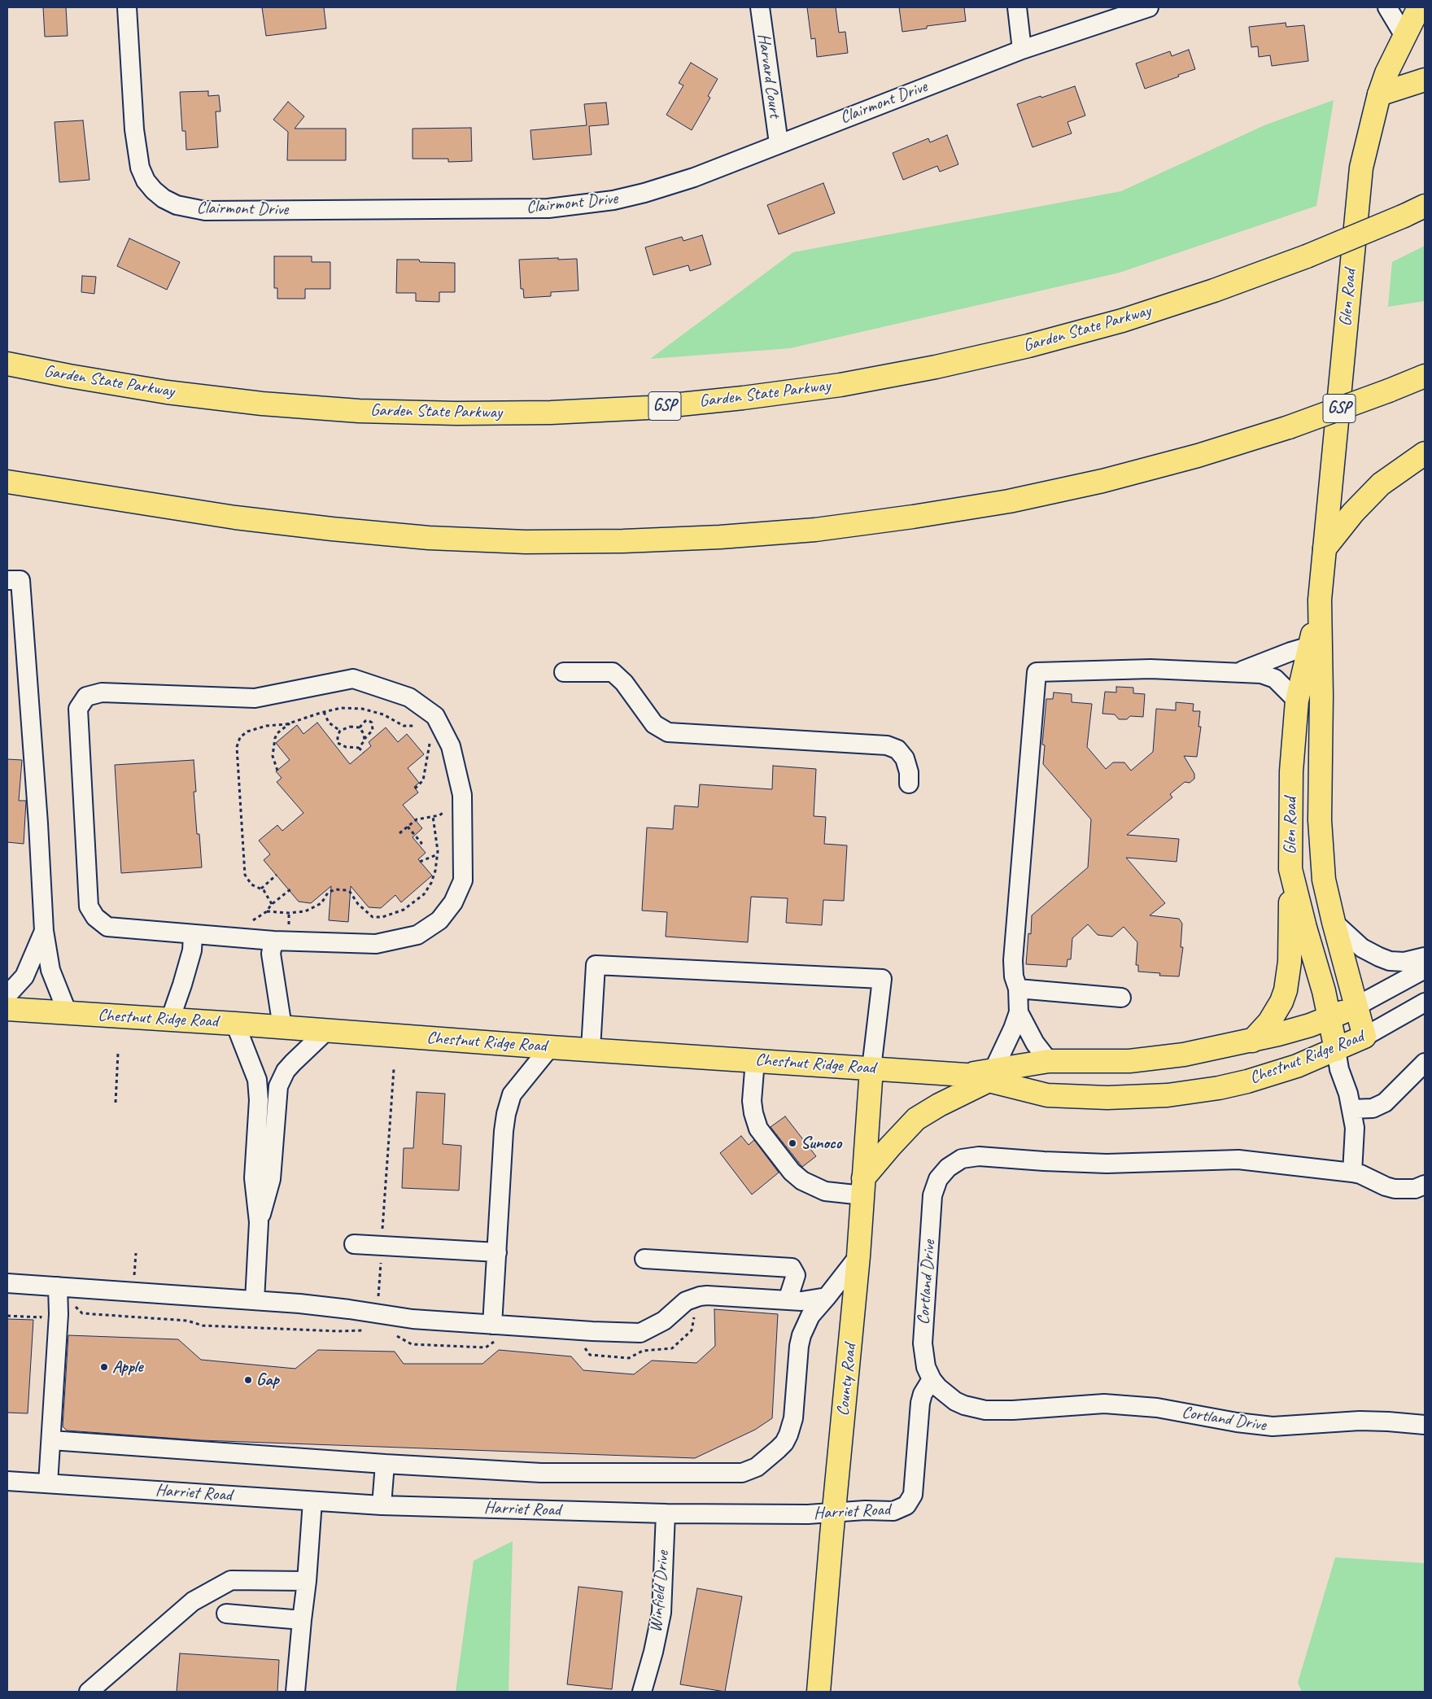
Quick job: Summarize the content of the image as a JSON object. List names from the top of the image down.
{
  "streets": {
    "main road": [
      "Glen Road",
      "Garden State Parkway",
      "GSP",
      "Chestnut Ridge Road",
      "County Road"
    ],
    "street": [
      "Harvard Court",
      "Clairmont Drive",
      "Cortland Drive",
      "Harriet Road",
      "Winfield Drive"
    ]
  },
  "crossings": [
    ["Harvard Court", "Clairmont Drive"],
    ["Glen Road", "Chestnut Ridge Road"],
    ["Chestnut Ridge Road", "County Road"],
    ["Cortland Drive", "Harriet Road"],
    ["County Road", "Harriet Road"],
    ["Harriet Road", "Winfield Drive"]
  ],
  "places": ["Sunoco", "Apple", "Gap"]
}
